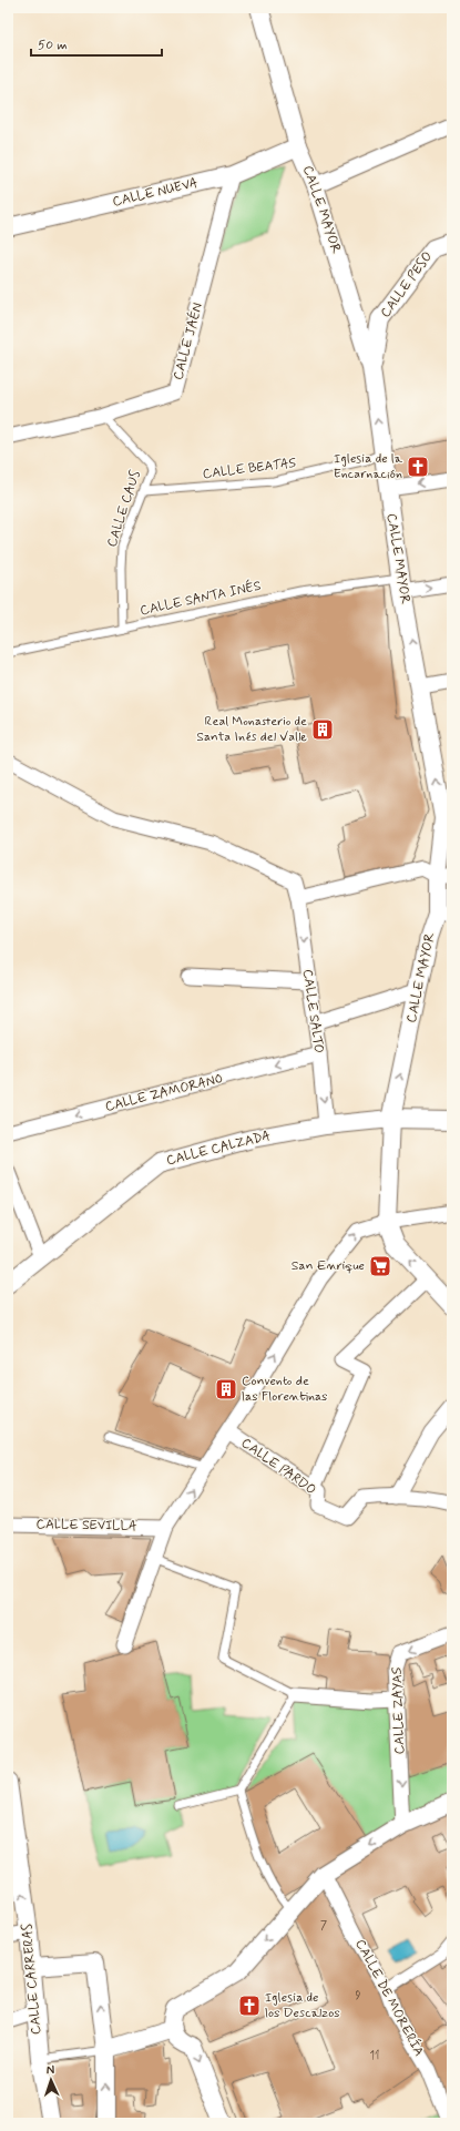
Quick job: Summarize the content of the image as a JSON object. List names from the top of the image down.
{
  "streets": {
    "street": [
      "CALLE NUEVA",
      "CALLE MAYOR",
      "CALLE PESO",
      "CALLE JAÉN",
      "CALLE SALTO",
      "CALLE ZAMORANO",
      "CALLE CALZADA",
      "CALLE PARDO",
      "CALLE SEVILLA",
      "CALLE ZAYAS",
      "CALLE CARRERAS",
      "CALLE DE MORERÍA"
    ],
    "lane": ["CALLE BEATAS", "CALLE CAUS", "CALLE SANTA INÉS"]
  },
  "crossings": [
    ["CALLE NUEVA", "CALLE MAYOR"],
    ["CALLE NUEVA", "CALLE JAÉN"],
    ["CALLE MAYOR", "CALLE PESO"],
    ["CALLE MAYOR", "CALLE BEATAS"],
    ["CALLE MAYOR", "CALLE SANTA INÉS"],
    ["CALLE MAYOR", "CALLE CALZADA"],
    ["CALLE JAÉN", "CALLE CAUS"],
    ["CALLE BEATAS", "CALLE CAUS"],
    ["CALLE CAUS", "CALLE SANTA INÉS"],
    ["CALLE SALTO", "CALLE ZAMORANO"],
    ["CALLE SALTO", "CALLE CALZADA"]
  ],
  "one_way": ["CALLE MAYOR", "CALLE ZAYAS", "CALLE CARRERAS"],
  "places": {
    "church": ["Iglesia de la Encarnación", "Iglesia de los Descalzos"],
    "building": ["Real Monasterio de Santa Inés del Valle", "Convento de las Florentinas"],
    "supermarket": ["San Enrique"]
  },
  "house_numbers": ["7", "9", "11"],
  "scale_bar": "50 m",
  "north": "top"
}
